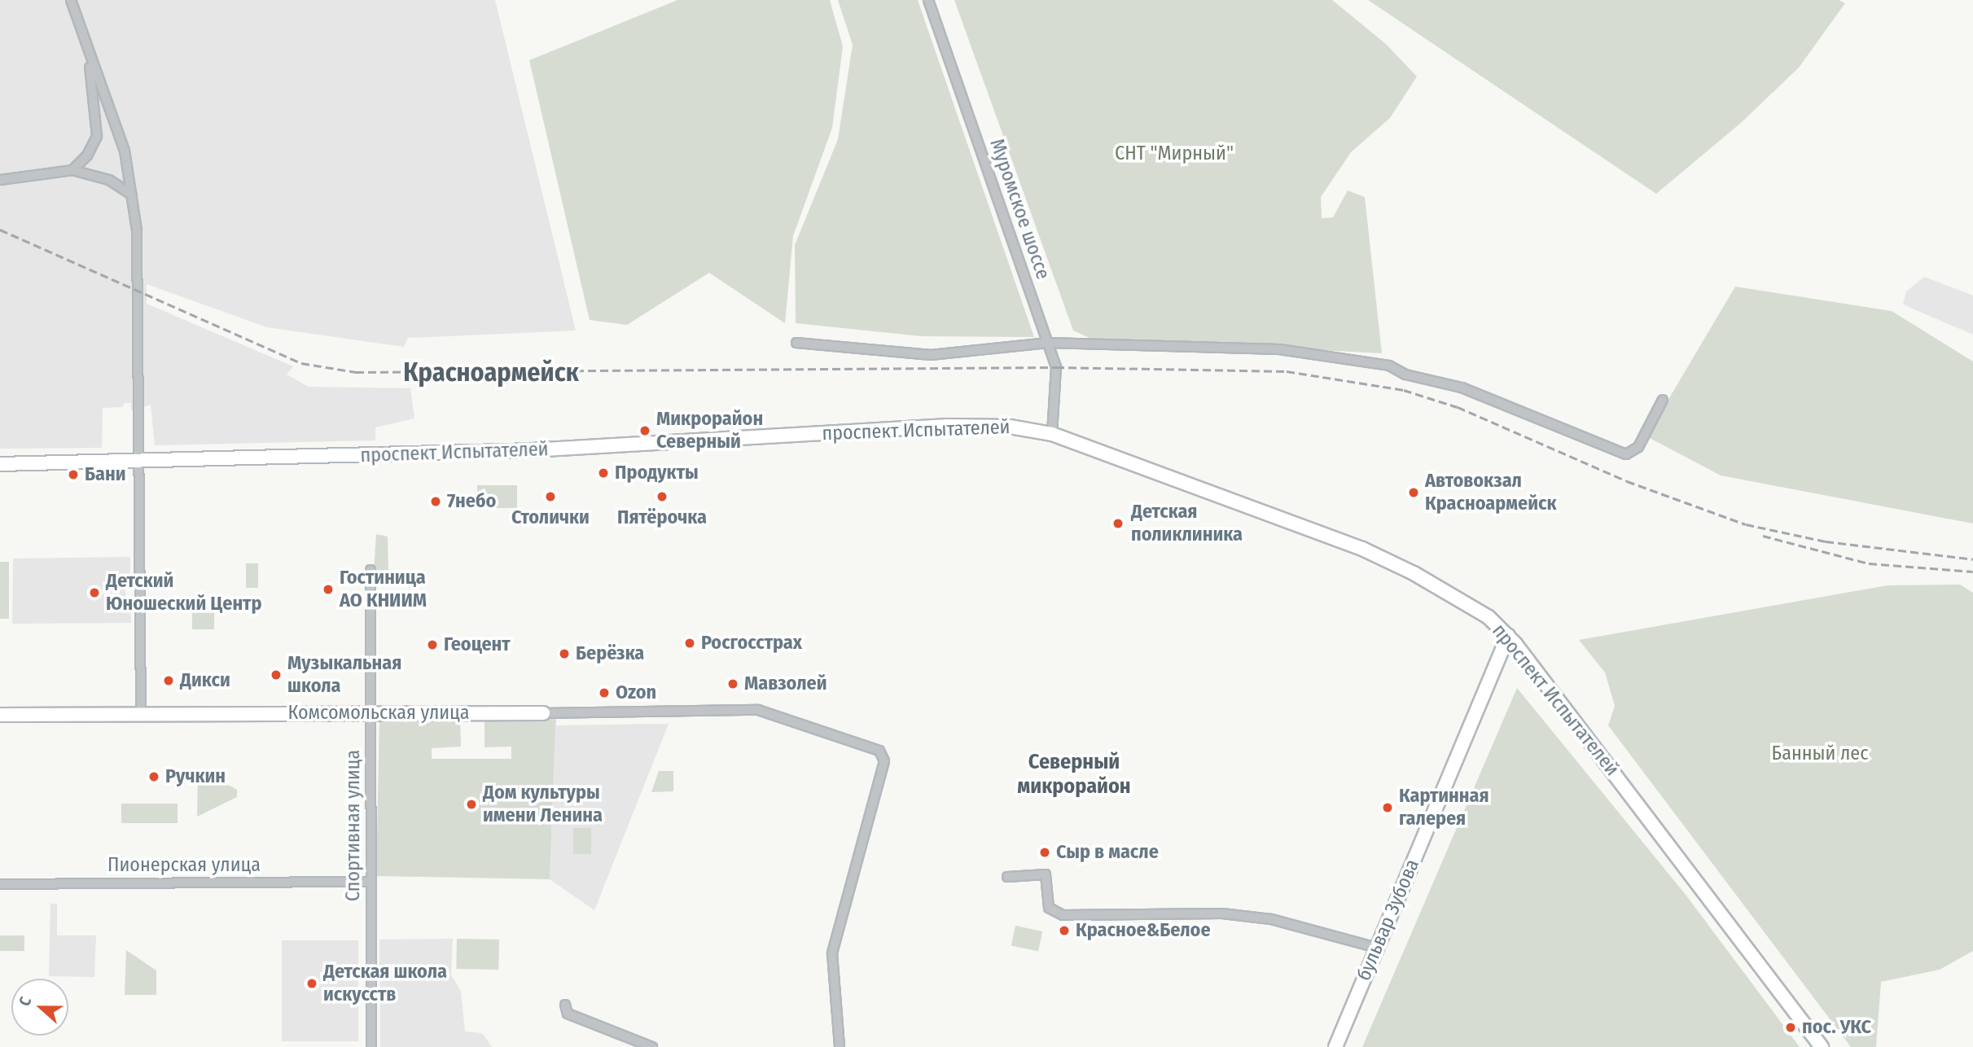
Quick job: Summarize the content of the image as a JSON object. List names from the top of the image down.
{
  "streets": {
    "main road": ["проспект Испытателей", "Комсомольская улица", "бульвар Зубова"],
    "street": ["Муромское шоссе", "Спортивная улица", "Пионерская улица"]
  },
  "crossings": [
    ["Муромское шоссе", "проспект Испытателей"],
    ["проспект Испытателей", "бульвар Зубова"],
    ["Комсомольская улица", "Спортивная улица"],
    ["Спортивная улица", "Пионерская улица"]
  ],
  "districts": ["Красноармейск", "Северный микрорайон"],
  "parks": ["СНТ \"Мирный\"", "Банный лес"],
  "places": [
    "Микрорайон Северный",
    "Продукты",
    "Бани",
    "Автовокзал Красноармейск",
    "Столички",
    "Пятёрочка",
    "7небо",
    "Детская поликлиника",
    "Гостиница АО КНИИМ",
    "Детский Юношеский Центр",
    "Росгосстрах",
    "Геоцент",
    "Берёзка",
    "Музыкальная школа",
    "Дикси",
    "Мавзолей",
    "Ozon",
    "Ручкин",
    "Дом культуры имени Ленина",
    "Картинная галерея",
    "Сыр в масле",
    "Красное&Белое",
    "Детская школа искусств",
    "пос. УКС"
  ],
  "north": "left"
}
